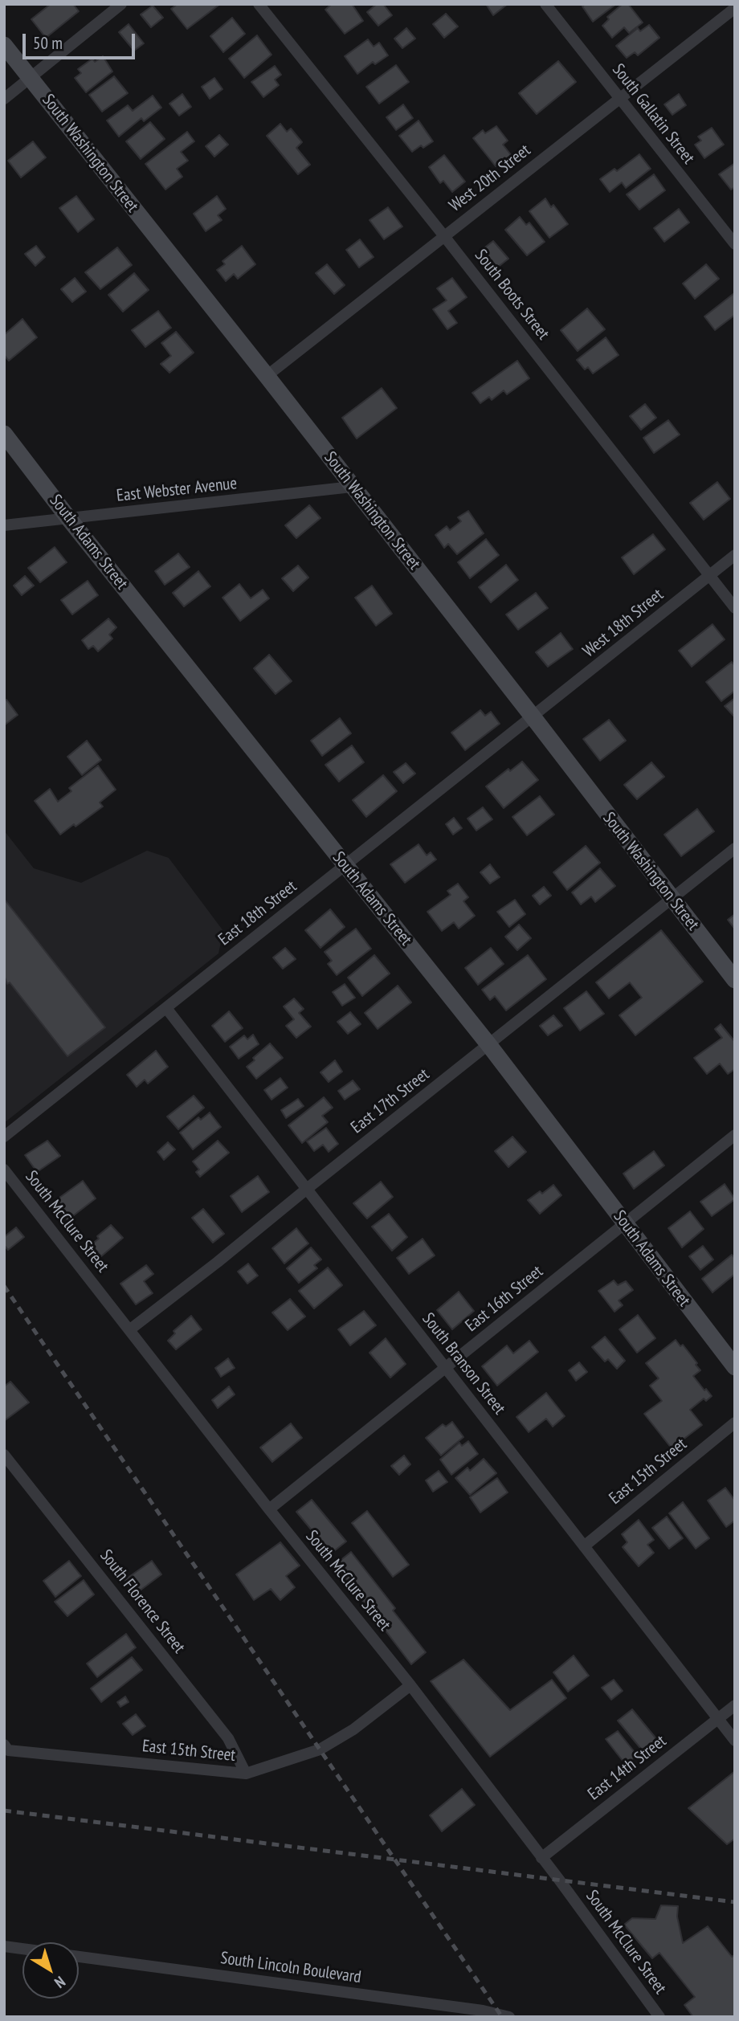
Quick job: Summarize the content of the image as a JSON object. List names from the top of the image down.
{
  "streets": {
    "main road": ["South Washington Street", "South Adams Street"],
    "street": [
      "South Gallatin Street",
      "West 20th Street",
      "South Boots Street",
      "East Webster Avenue",
      "West 18th Street",
      "East 18th Street",
      "East 17th Street",
      "South McClure Street",
      "East 16th Street",
      "South Branson Street",
      "East 15th Street",
      "South Florence Street",
      "East 14th Street",
      "South Lincoln Boulevard"
    ]
  },
  "crossings": [
    ["South Gallatin Street", "West 20th Street"],
    ["South Washington Street", "West 20th Street"],
    ["South Washington Street", "East Webster Avenue"],
    ["South Washington Street", "West 18th Street"],
    ["South Washington Street", "East 18th Street"],
    ["South Washington Street", "East 17th Street"],
    ["West 20th Street", "South Boots Street"],
    ["South Boots Street", "West 18th Street"],
    ["East Webster Avenue", "South Adams Street"],
    ["South Adams Street", "East 18th Street"],
    ["South Adams Street", "East 17th Street"],
    ["South Adams Street", "East 16th Street"],
    ["West 18th Street", "East 18th Street"],
    ["East 18th Street", "South Branson Street"],
    ["East 17th Street", "South McClure Street"],
    ["East 17th Street", "South Branson Street"],
    ["South McClure Street", "East 16th Street"],
    ["South McClure Street", "East 15th Street"],
    ["South McClure Street", "East 14th Street"],
    ["East 16th Street", "South Branson Street"],
    ["South Branson Street", "East 15th Street"],
    ["South Branson Street", "East 14th Street"],
    ["East 15th Street", "South Florence Street"]
  ],
  "scale_bar": "50 m",
  "north": "bottom right"
}
